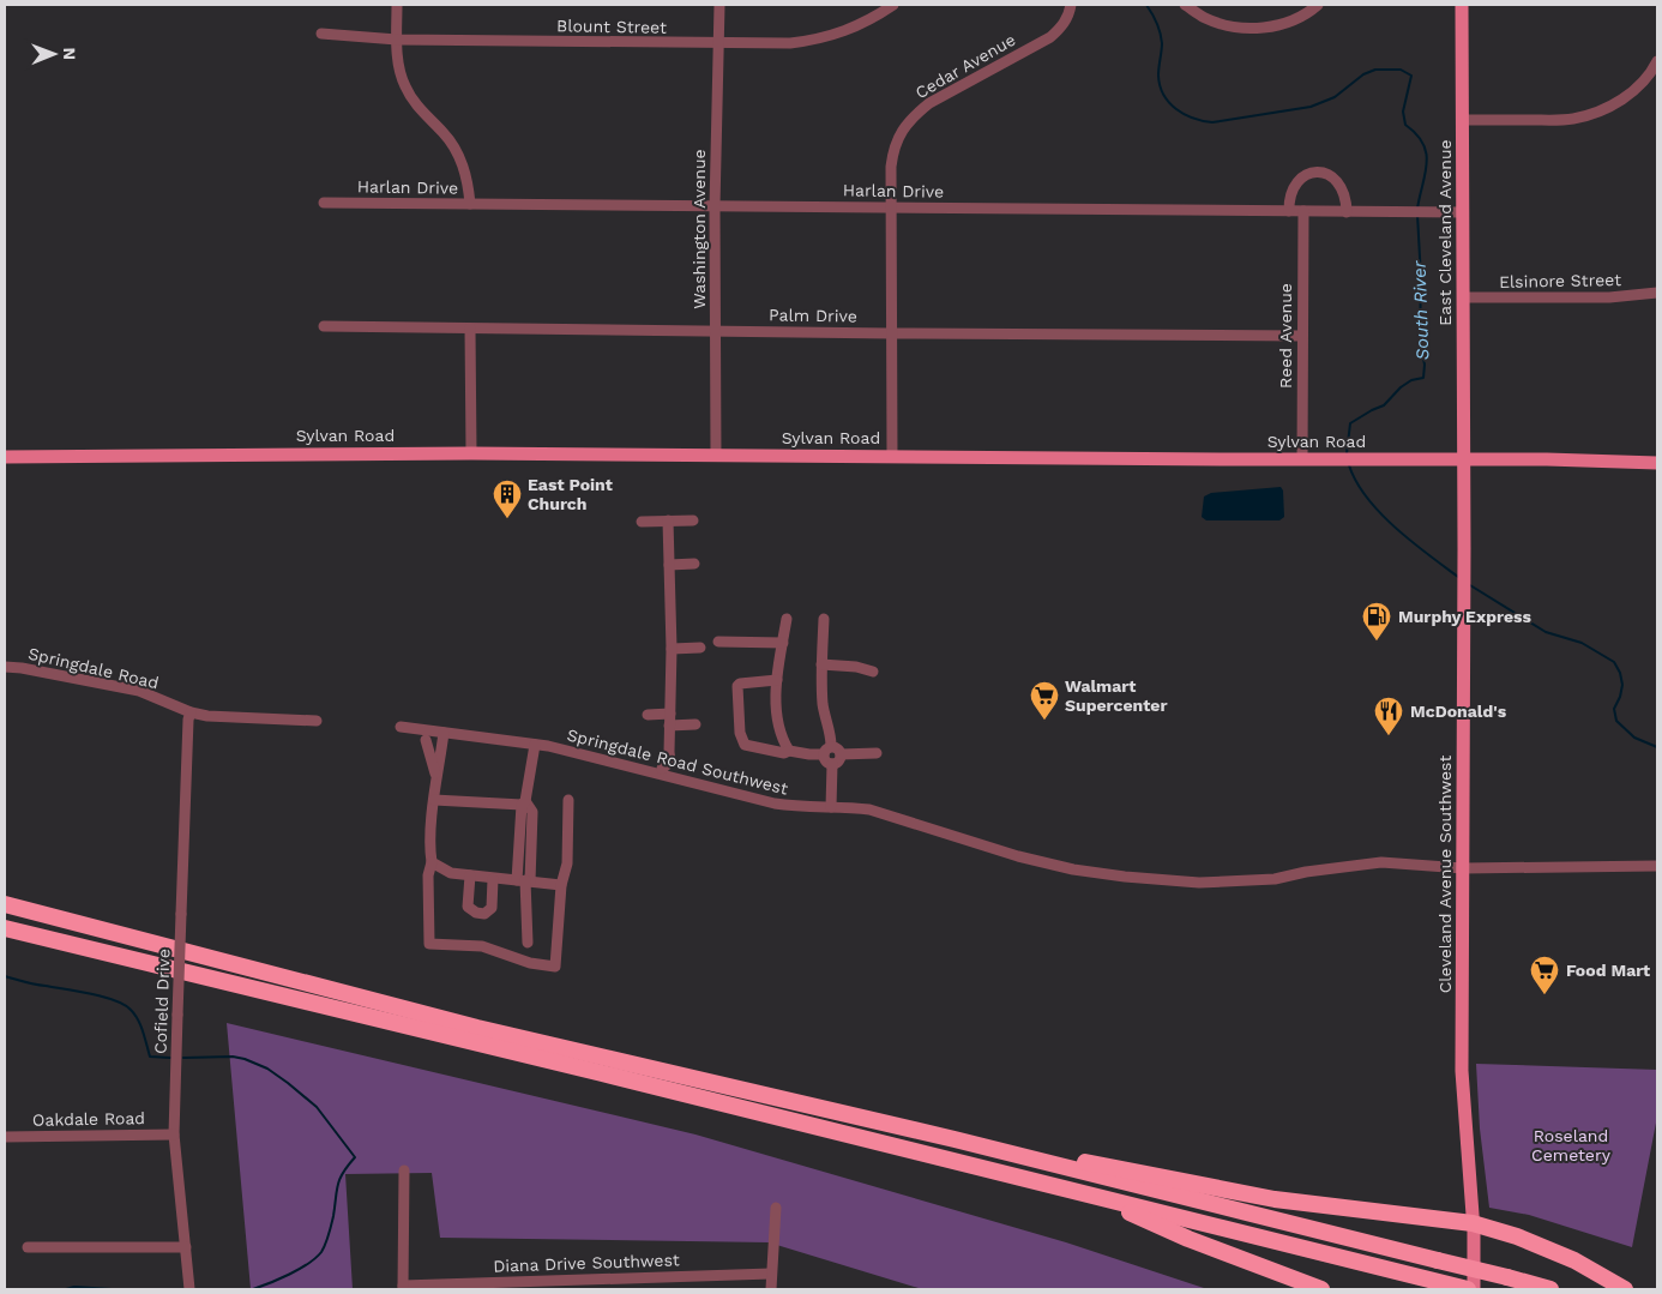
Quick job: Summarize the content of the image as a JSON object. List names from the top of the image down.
{
  "streets": {
    "main road": ["East Cleveland Avenue", "Sylvan Road", "Cleveland Avenue Southwest"],
    "street": [
      "Blount Street",
      "Cedar Avenue",
      "Harlan Drive",
      "Washington Avenue",
      "Elsinore Street",
      "Palm Drive",
      "Reed Avenue",
      "Springdale Road",
      "Springdale Road Southwest",
      "Cofield Drive",
      "Oakdale Road",
      "Diana Drive Southwest"
    ]
  },
  "crossings": [
    ["Blount Street", "Washington Avenue"],
    ["Cedar Avenue", "Harlan Drive"],
    ["Cedar Avenue", "Palm Drive"],
    ["Cedar Avenue", "Sylvan Road"],
    ["Harlan Drive", "Washington Avenue"],
    ["Harlan Drive", "East Cleveland Avenue"],
    ["Harlan Drive", "Reed Avenue"],
    ["Washington Avenue", "Palm Drive"],
    ["Washington Avenue", "Sylvan Road"],
    ["East Cleveland Avenue", "Elsinore Street"],
    ["East Cleveland Avenue", "Sylvan Road"],
    ["East Cleveland Avenue", "Cleveland Avenue Southwest"],
    ["Palm Drive", "Reed Avenue"],
    ["Reed Avenue", "Sylvan Road"],
    ["Sylvan Road", "Cleveland Avenue Southwest"],
    ["Springdale Road", "Cofield Drive"],
    ["Springdale Road Southwest", "Cleveland Avenue Southwest"],
    ["Cofield Drive", "Oakdale Road"]
  ],
  "water": ["South River"],
  "parks": ["Roseland Cemetery"],
  "places": {
    "building": ["East Point Church"],
    "fuel station": ["Murphy Express"],
    "supermarket": ["Walmart Supercenter", "Food Mart"],
    "restaurant": ["McDonald's"]
  },
  "north": "right"
}
